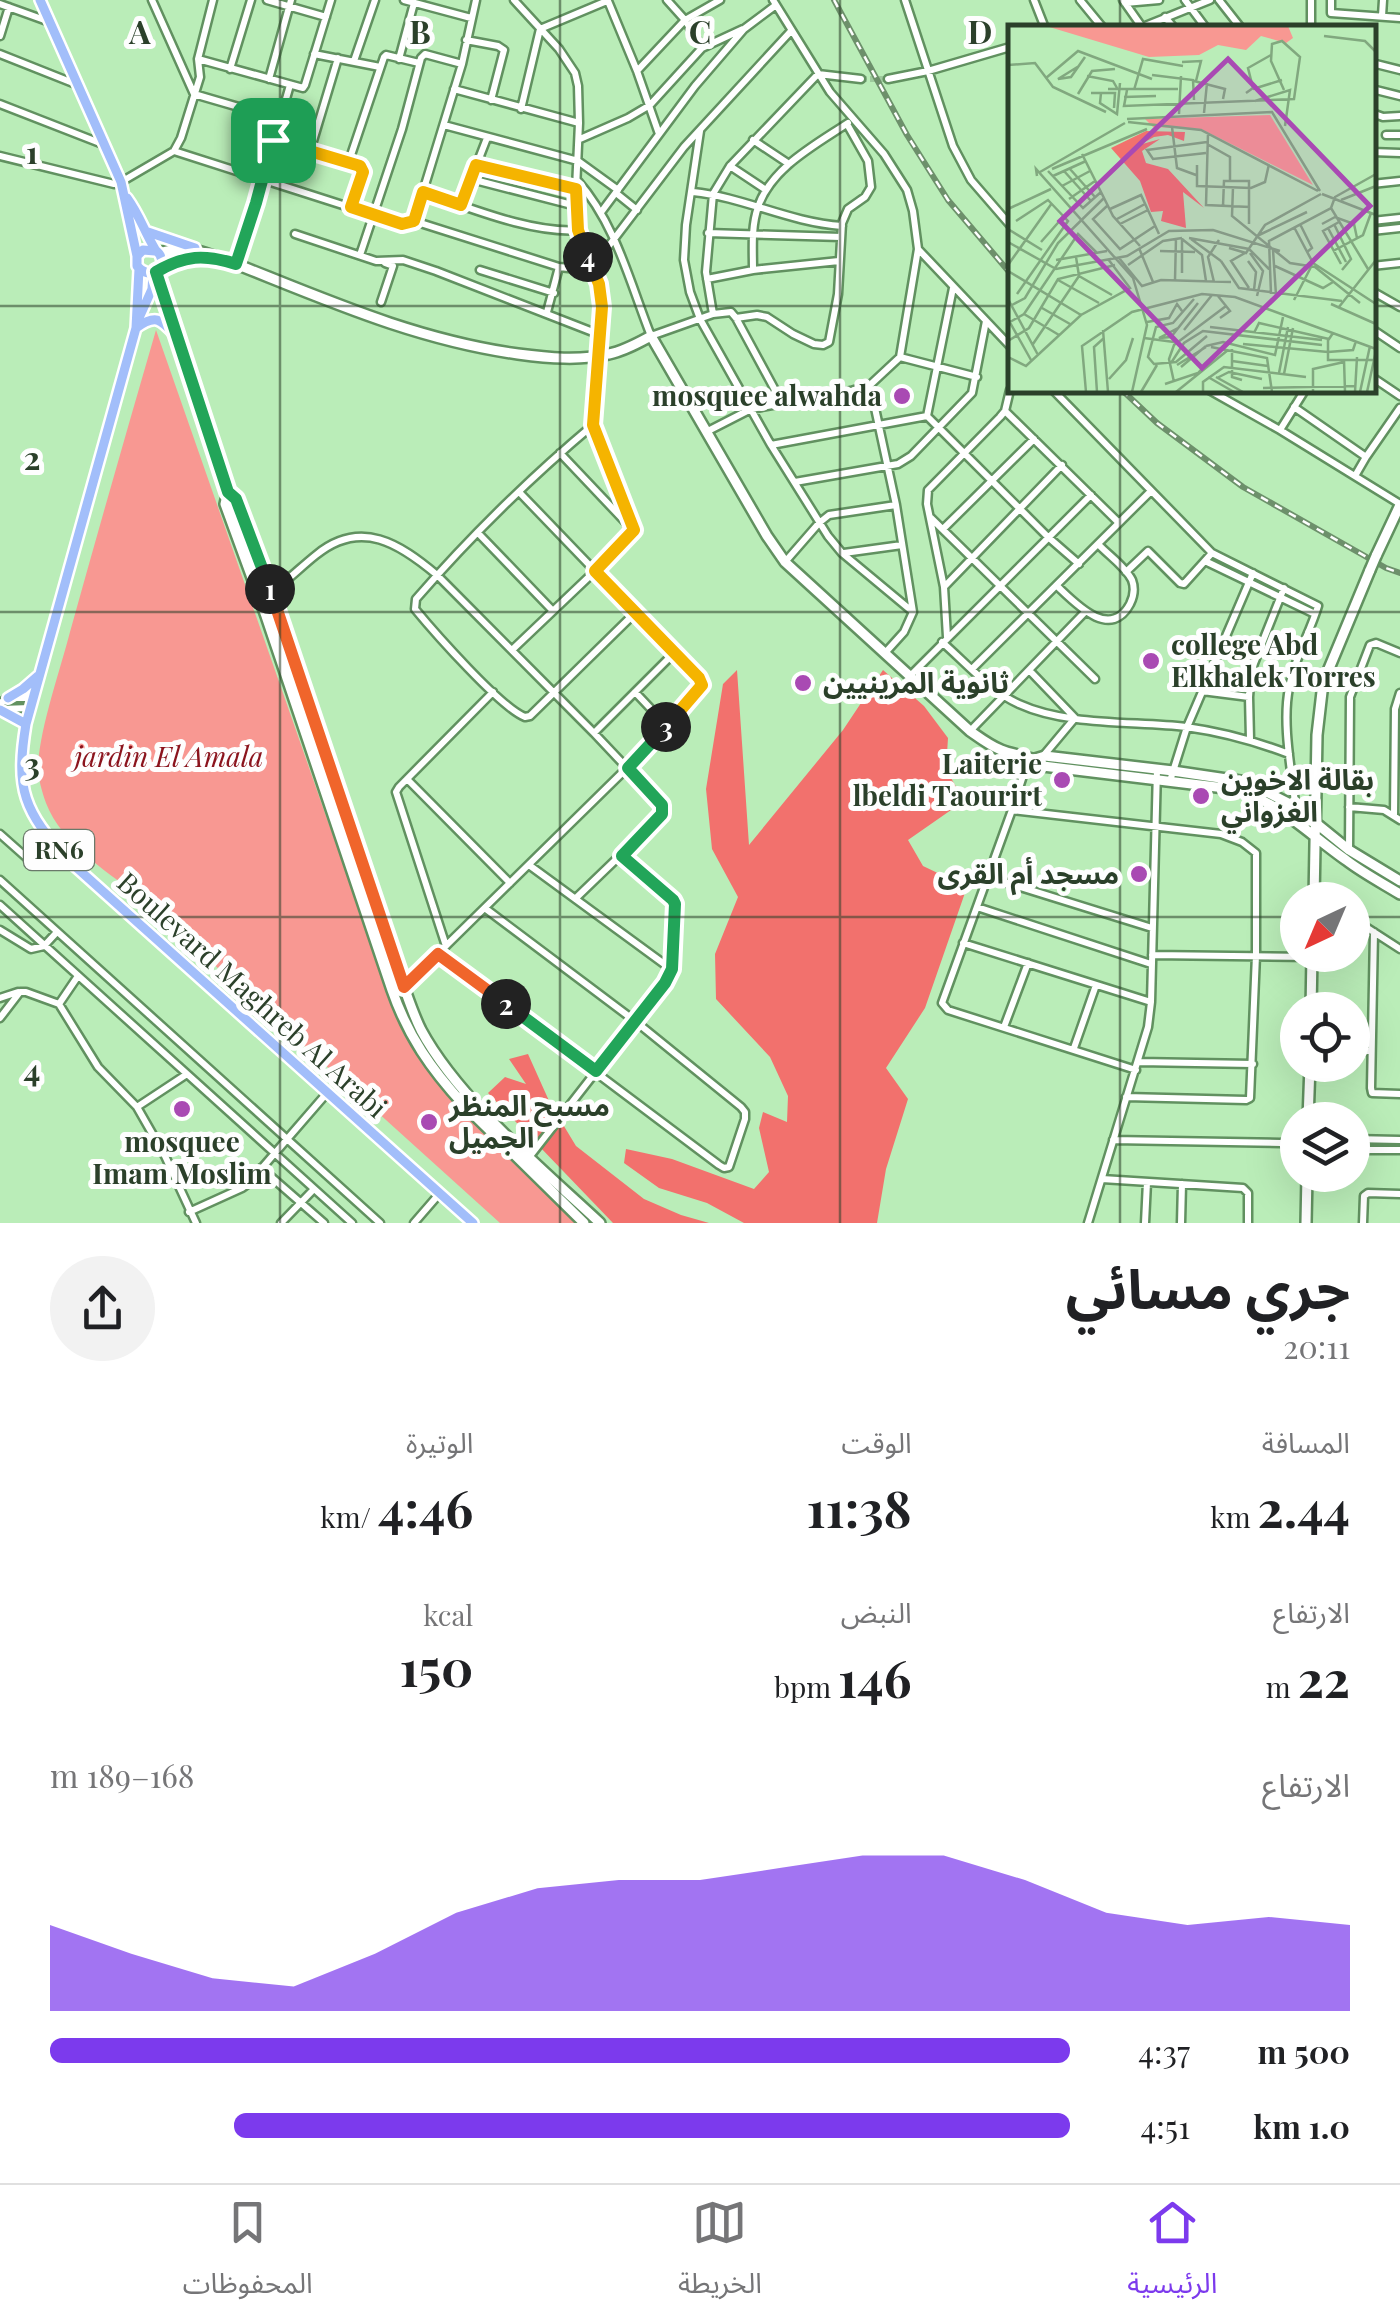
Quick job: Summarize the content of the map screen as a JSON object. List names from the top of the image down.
{
  "streets": {
    "main road": ["RN6", "Boulevard Maghreb Al Arabi"]
  },
  "crossings": [
    ["RN6", "Boulevard Maghreb Al Arabi"]
  ],
  "parks": ["jardin El Amala"],
  "places": [
    "mosquee alwahda",
    "college Abd Elkhalek Torres",
    "ثانوية المرينيين",
    "Laiterie lbeldi Taourirt",
    "بقالة الاخوين الغزواني",
    "مسجد أم القرى",
    "mosquee Imam Moslim",
    "مسبح المنظر الجميل"
  ],
  "north": "bottom left",
  "page": {
    "pins": [
      "4",
      "1",
      "3",
      "2"
    ],
    "heading": ["جري مسائي", "20:11"],
    "stats": [
      ["المسافة", "2.44 km"],
      ["الوقت", "11:38"],
      ["الوتيرة", "4:46 /km"],
      ["الارتفاع", "22 m"],
      ["النبض", "146 bpm"],
      ["kcal", "150"]
    ],
    "chart": ["الارتفاع", "168–189 m"],
    "list": [
      {
        "name": "500 m",
        "note": "4:37"
      },
      {
        "name": "1.0 km",
        "note": "4:51"
      }
    ],
    "tabs": ["الرئيسية", "الخريطة", "المحفوظات"]
  },
  "grid": {
    "columns": [
      "A",
      "B",
      "C",
      "D"
    ],
    "rows": [
      "1",
      "2",
      "3",
      "4"
    ]
  }
}
